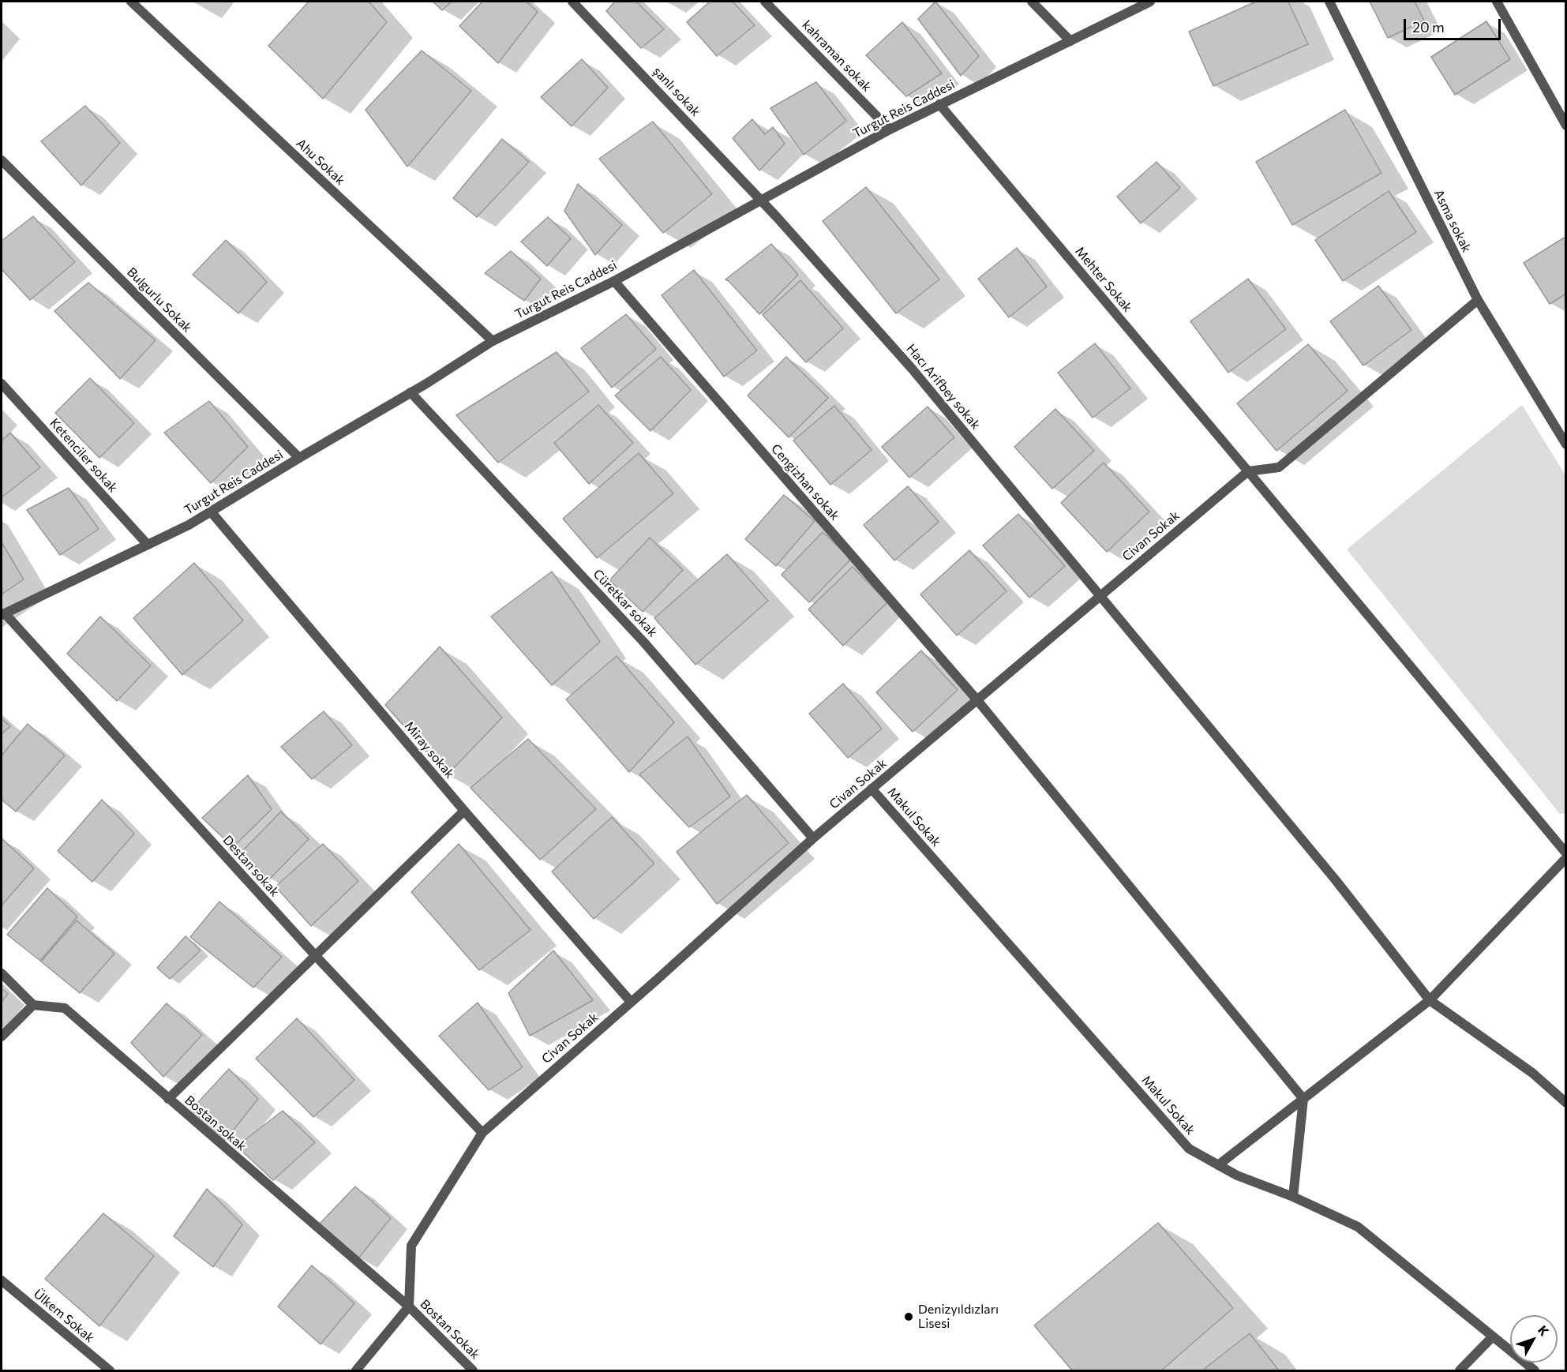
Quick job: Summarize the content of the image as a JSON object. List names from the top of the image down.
{
  "streets": {
    "street": [
      "kahraman sokak",
      "şanlı sokak",
      "Turgut Reis Caddesi",
      "Ahu Sokak",
      "Asma sokak",
      "Mehter Sokak",
      "Bulgurlu Sokak",
      "Hacı Arifbey sokak",
      "Ketenciler sokak",
      "Cengizhan sokak",
      "Civan Sokak",
      "Cüretkar sokak",
      "Miray sokak",
      "Makul Sokak",
      "Destan sokak",
      "Bostan sokak",
      "Ülkem Sokak",
      "Bostan Sokak"
    ]
  },
  "crossings": [
    ["kahraman sokak", "Turgut Reis Caddesi"],
    ["şanlı sokak", "Turgut Reis Caddesi"],
    ["şanlı sokak", "Hacı Arifbey sokak"],
    ["Turgut Reis Caddesi", "Ahu Sokak"],
    ["Turgut Reis Caddesi", "Mehter Sokak"],
    ["Turgut Reis Caddesi", "Bulgurlu Sokak"],
    ["Turgut Reis Caddesi", "Hacı Arifbey sokak"],
    ["Turgut Reis Caddesi", "Ketenciler sokak"],
    ["Turgut Reis Caddesi", "Cengizhan sokak"],
    ["Turgut Reis Caddesi", "Cüretkar sokak"],
    ["Turgut Reis Caddesi", "Miray sokak"],
    ["Turgut Reis Caddesi", "Destan sokak"],
    ["Mehter Sokak", "Civan Sokak"],
    ["Hacı Arifbey sokak", "Civan Sokak"],
    ["Cengizhan sokak", "Civan Sokak"],
    ["Civan Sokak", "Cüretkar sokak"],
    ["Civan Sokak", "Miray sokak"],
    ["Civan Sokak", "Makul Sokak"],
    ["Civan Sokak", "Destan sokak"],
    ["Civan Sokak", "Bostan sokak"],
    ["Civan Sokak", "Bostan Sokak"],
    ["Bostan sokak", "Bostan Sokak"]
  ],
  "places": ["Denizyıldızları Lisesi"],
  "scale_bar": "20 m",
  "north": "top right"
}
